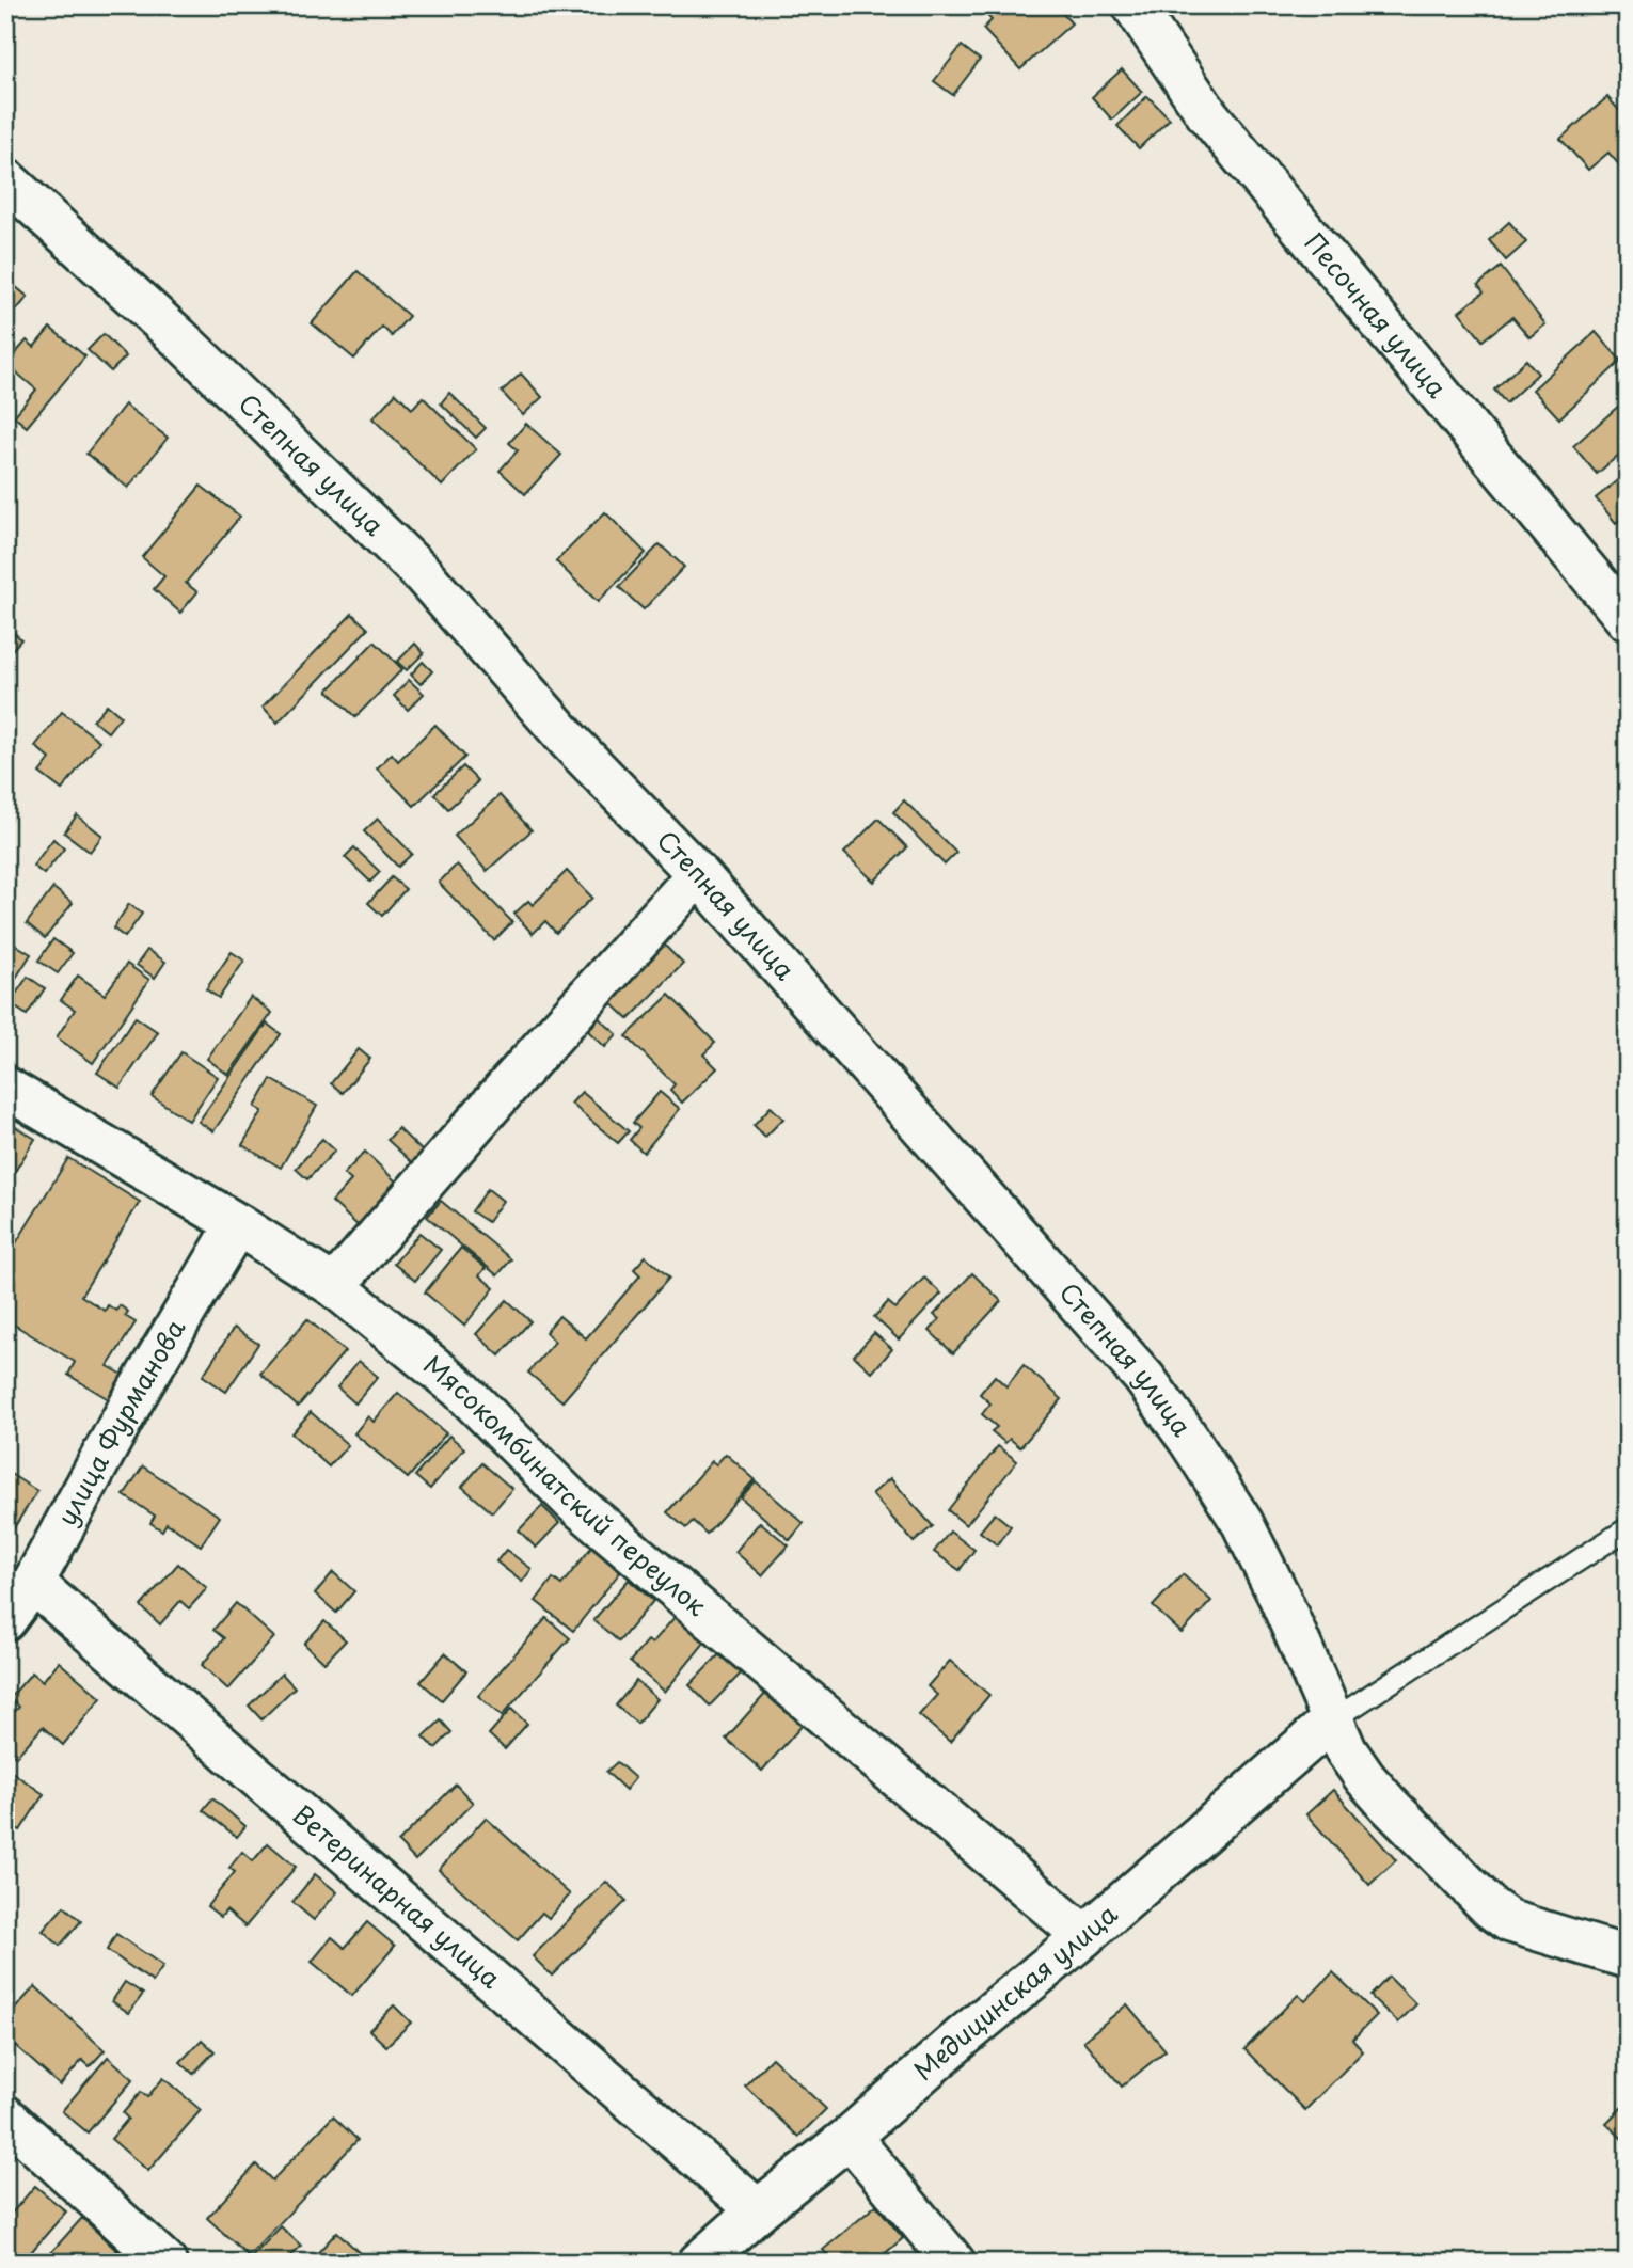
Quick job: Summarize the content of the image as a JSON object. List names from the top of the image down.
{
  "streets": {
    "street": [
      "Песочная улица",
      "Степная улица",
      "улица Фурманова",
      "Мясокомбинатский переулок",
      "Ветеринарная улица",
      "Медицинская улица"
    ]
  },
  "crossings": [
    ["Степная улица", "Медицинская улица"],
    ["улица Фурманова", "Мясокомбинатский переулок"],
    ["улица Фурманова", "Ветеринарная улица"],
    ["Мясокомбинатский переулок", "Медицинская улица"],
    ["Ветеринарная улица", "Медицинская улица"]
  ]
}
